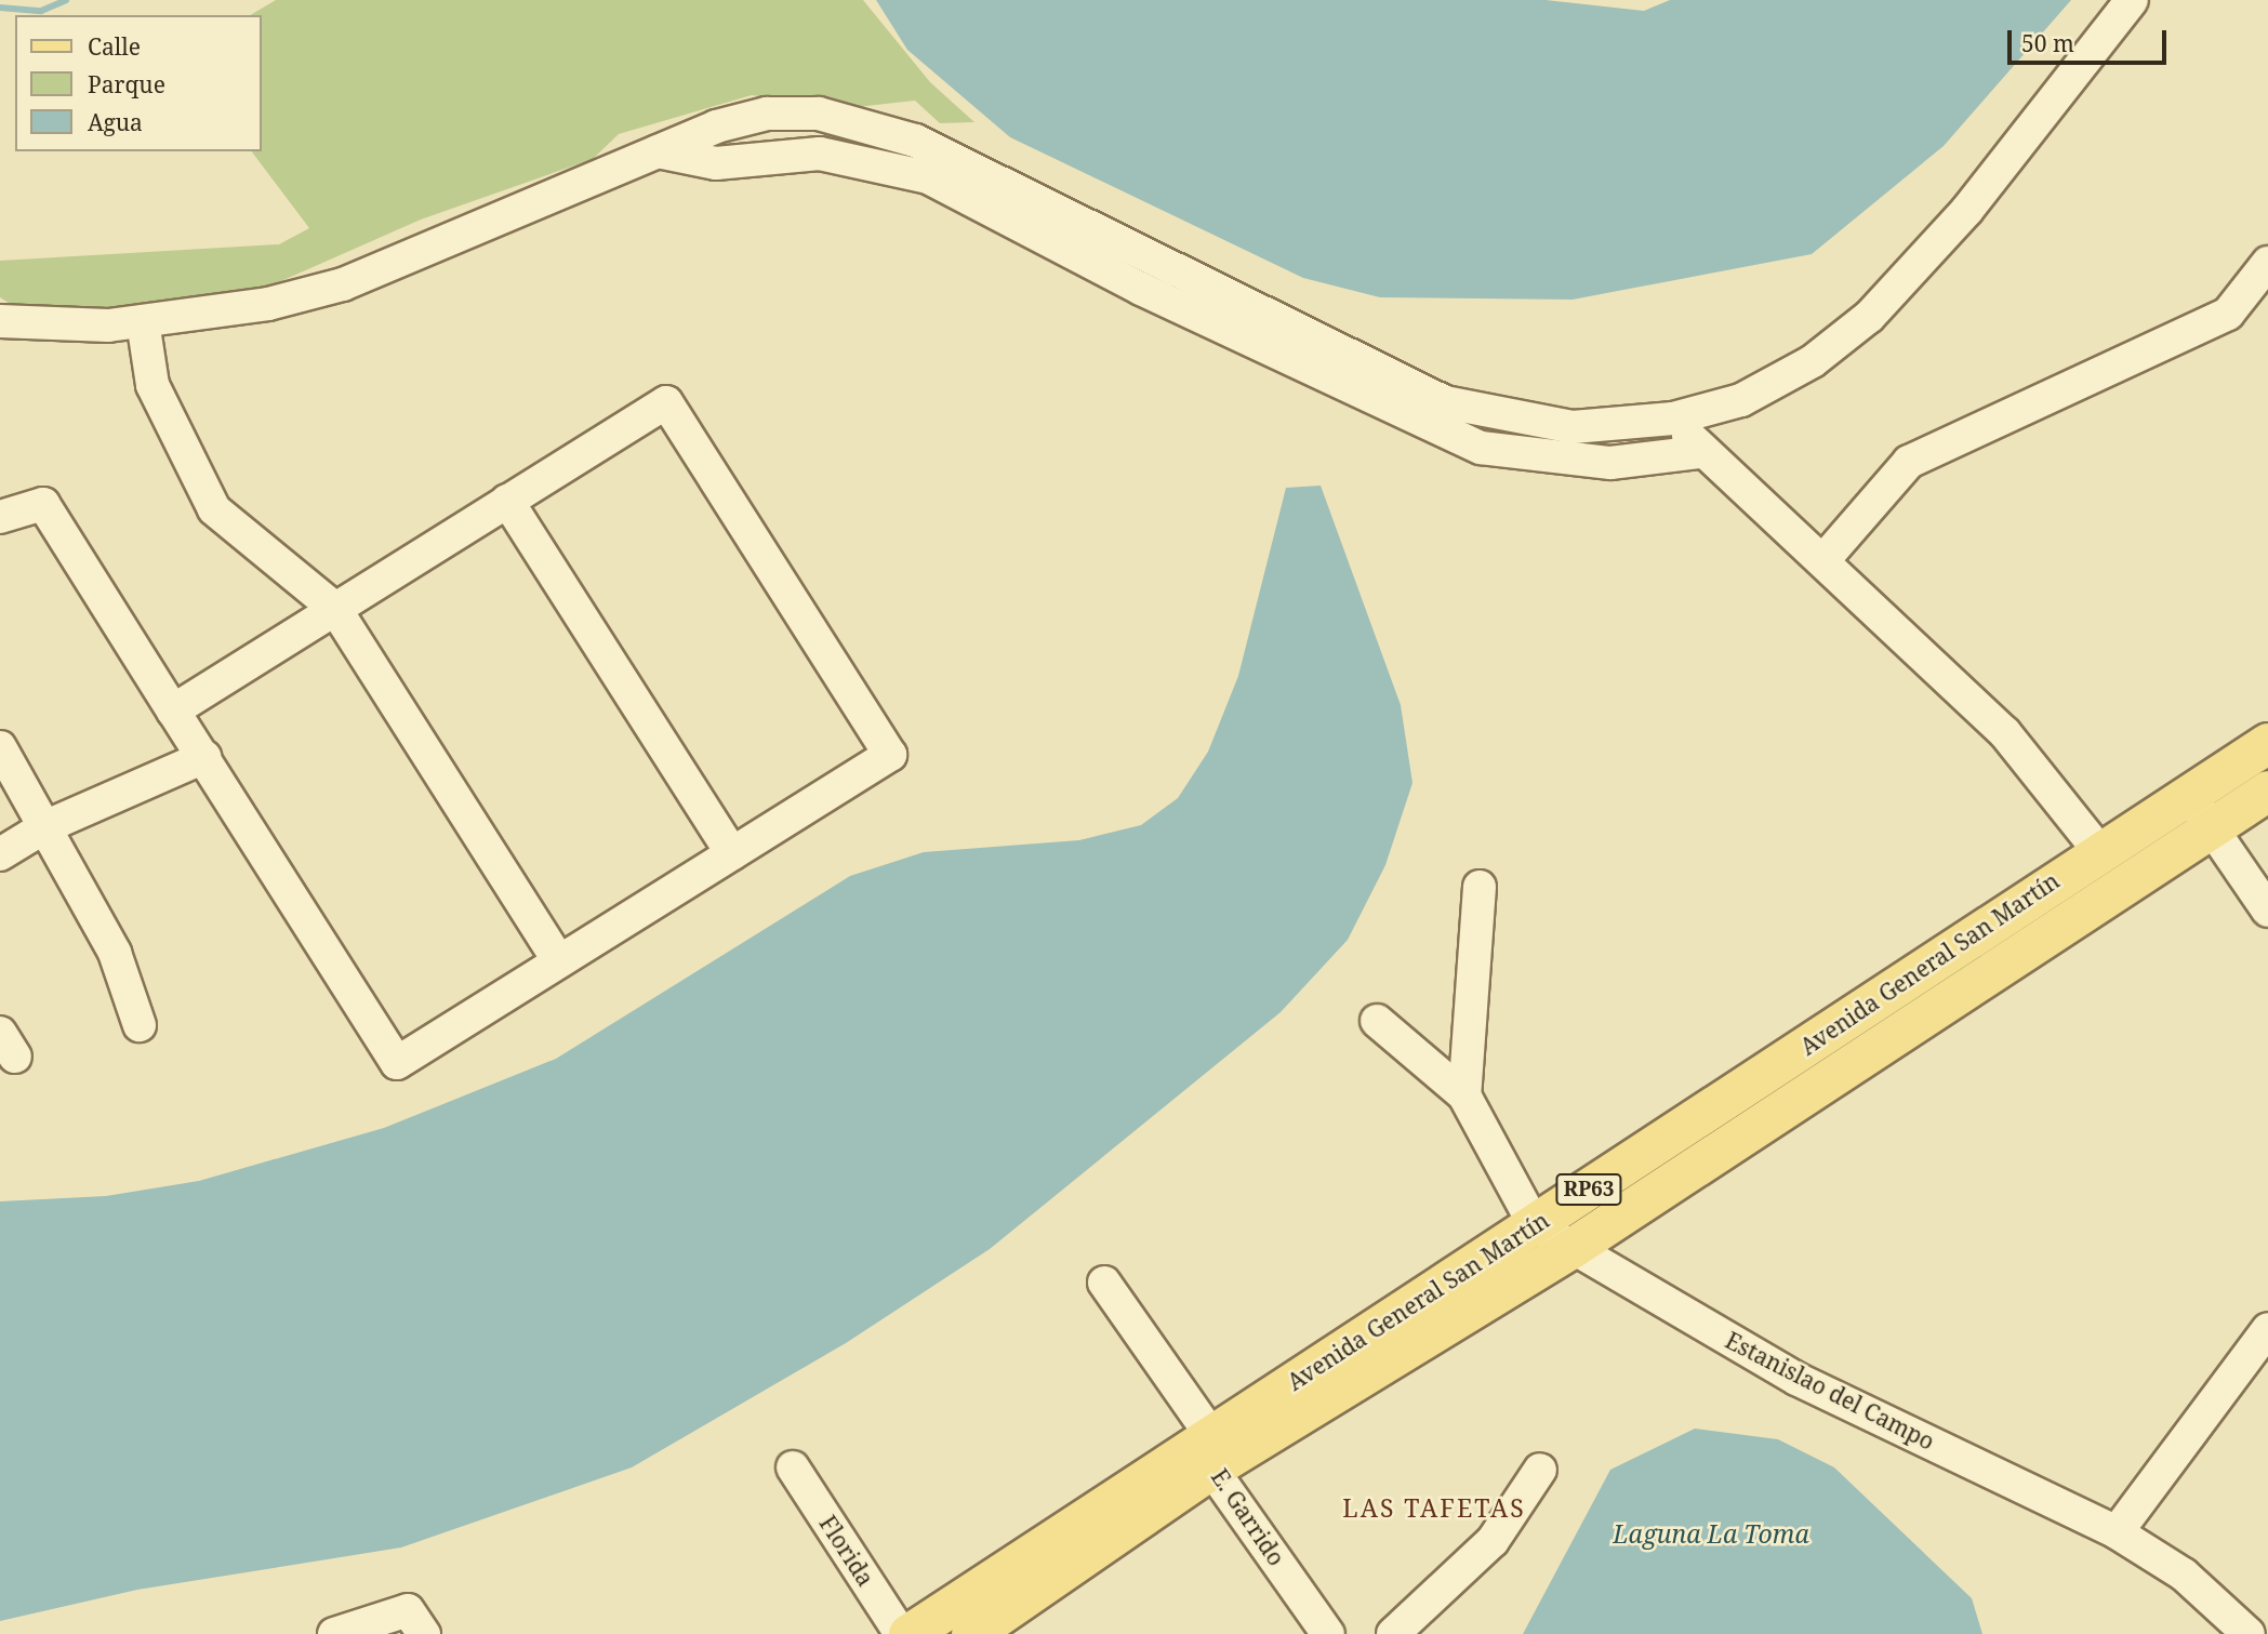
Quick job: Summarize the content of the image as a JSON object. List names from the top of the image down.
{
  "streets": {
    "main road": ["Avenida General San Martín", "RP63"],
    "street": ["Estanislao del Campo", "E. Garrido", "Florida"]
  },
  "crossings": [
    ["Avenida General San Martín", "Estanislao del Campo"],
    ["Avenida General San Martín", "E. Garrido"]
  ],
  "districts": ["LAS TAFETAS"],
  "water": ["Laguna La Toma"],
  "legend": ["Calle", "Parque", "Agua"],
  "scale_bar": "50 m"
}
